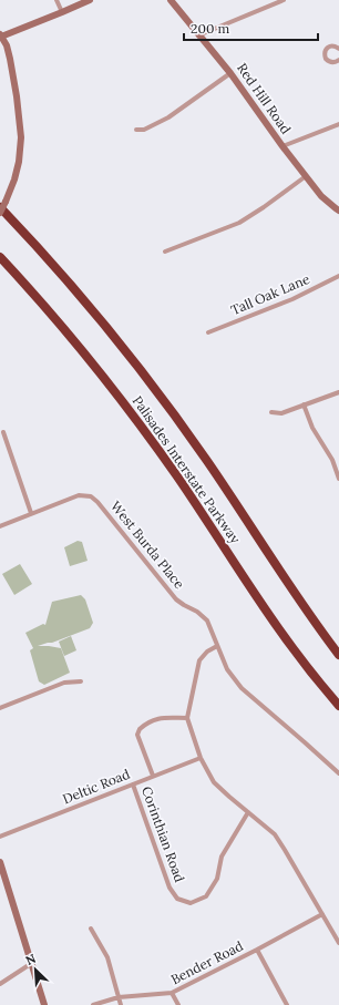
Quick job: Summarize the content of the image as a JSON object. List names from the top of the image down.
{
  "streets": {
    "highway": ["Palisades Interstate Parkway"],
    "street": [
      "Red Hill Road",
      "Tall Oak Lane",
      "West Burda Place",
      "Deltic Road",
      "Corinthian Road",
      "Bender Road"
    ]
  },
  "crossings": [
    ["Deltic Road", "Corinthian Road"]
  ],
  "scale_bar": "200 m",
  "north": "top left"
}
